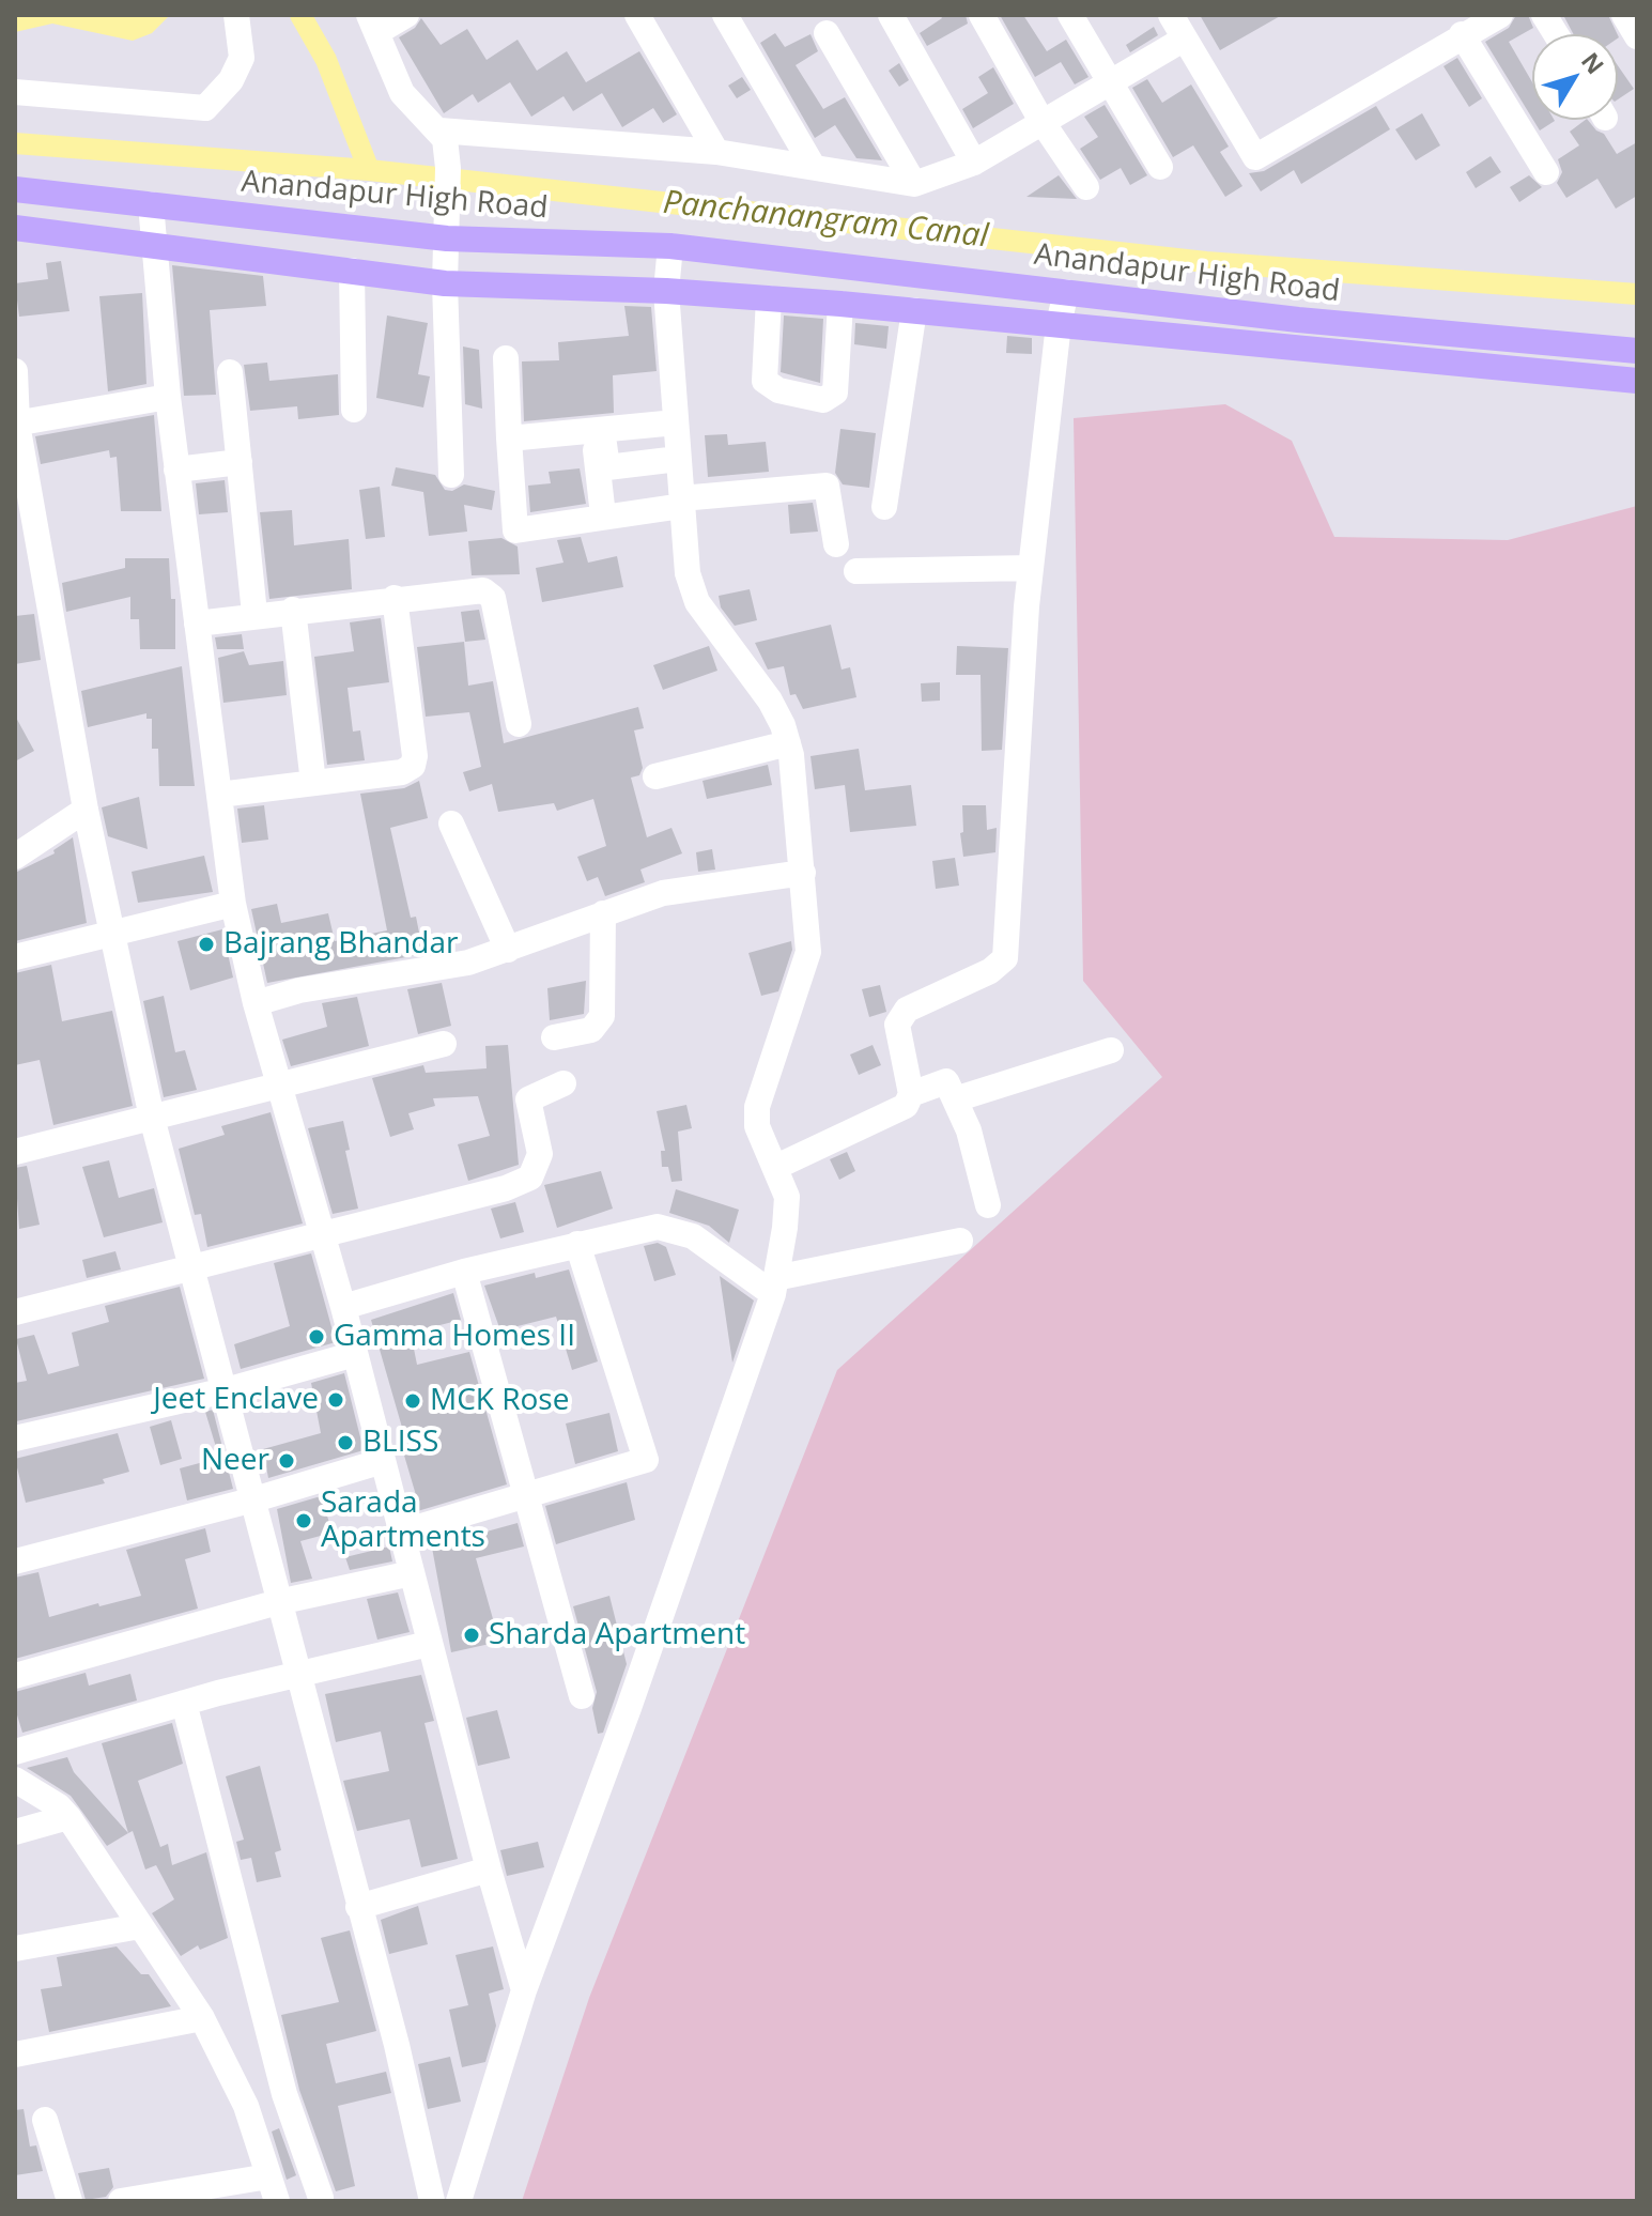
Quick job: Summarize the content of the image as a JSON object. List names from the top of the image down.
{
  "streets": {
    "main road": ["Anandapur High Road"]
  },
  "water": ["Panchanangram Canal"],
  "places": [
    "Bajrang Bhandar",
    "Gamma Homes II",
    "Jeet Enclave",
    "MCK Rose",
    "BLISS",
    "Neer",
    "Sarada Apartments",
    "Sharda Apartment"
  ],
  "north": "top right"
}
